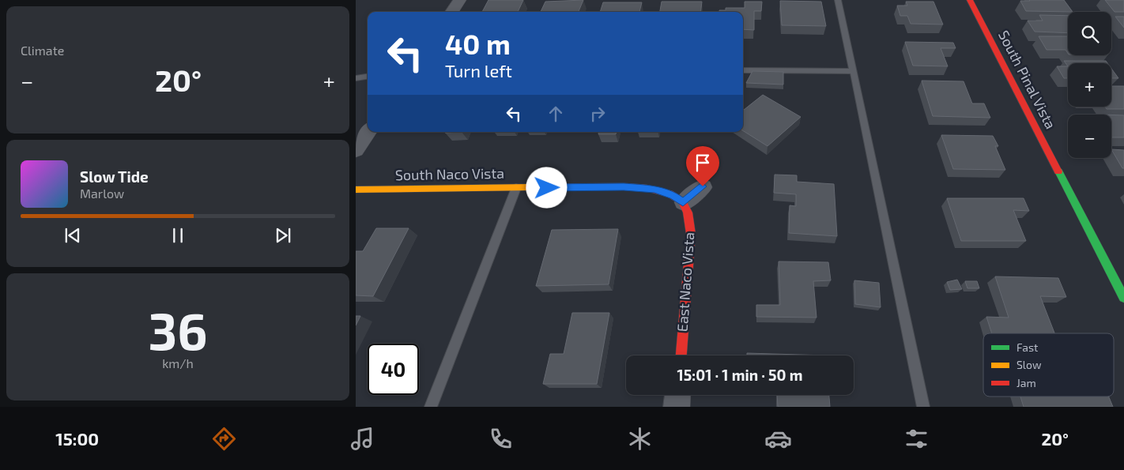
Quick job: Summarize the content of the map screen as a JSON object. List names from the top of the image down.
{
  "streets": {
    "street": ["South Pinal Vista", "South Naco Vista", "East Naco Vista"]
  },
  "crossings": [
    ["South Naco Vista", "East Naco Vista"]
  ],
  "legend": ["Fast", "Slow", "Jam"],
  "page": {
    "tile": [
      "Climate",
      ["36", "km/h"]
    ],
    "map_buttons": ["+", "−"],
    "turn": ["40 m", "Turn left"],
    "heat": ["−", "20°", "+"],
    "song": ["Slow Tide", "Marlow"],
    "limit": "40",
    "trip": "15:01 · 1 min · 50 m",
    "tabs": ["15:00", "20°"]
  }
}
